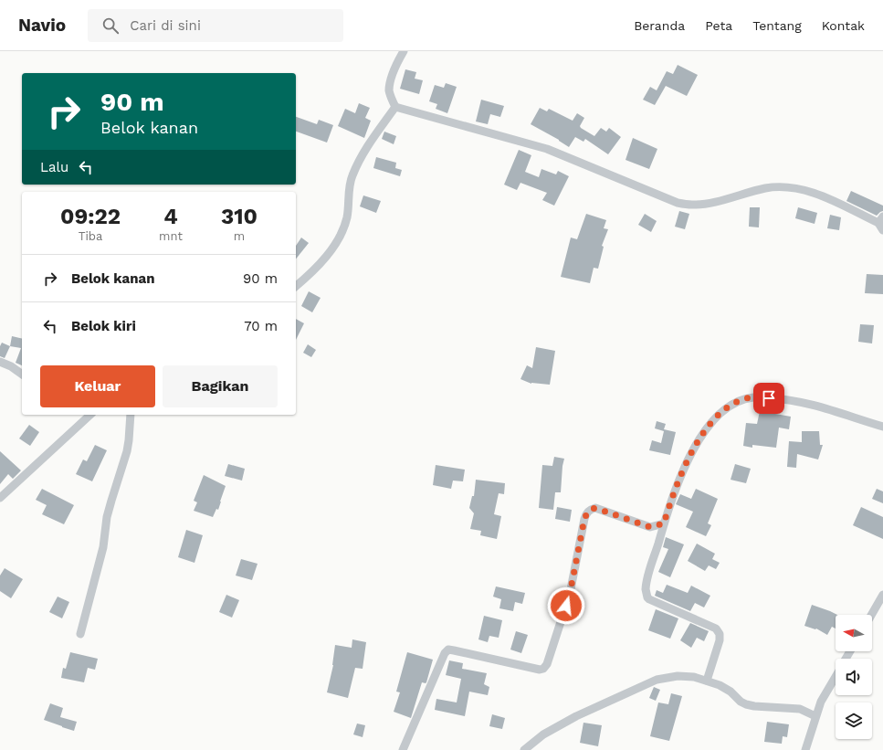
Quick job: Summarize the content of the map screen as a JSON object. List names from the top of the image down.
{
  "north": "left",
  "page": {
    "header": "Navio",
    "search": "Cari di sini",
    "nav": [
      "Beranda",
      "Peta",
      "Tentang",
      "Kontak"
    ],
    "turn": ["90 m", "Belok kanan"],
    "then": "Lalu",
    "eta": [
      "09:22",
      "Tiba",
      "4",
      "mnt",
      "310",
      "m"
    ],
    "list": [
      {
        "name": "Belok kanan",
        "value": "90 m"
      },
      {
        "name": "Belok kiri",
        "value": "70 m"
      }
    ],
    "buttons": ["Keluar", "Bagikan"]
  }
}
